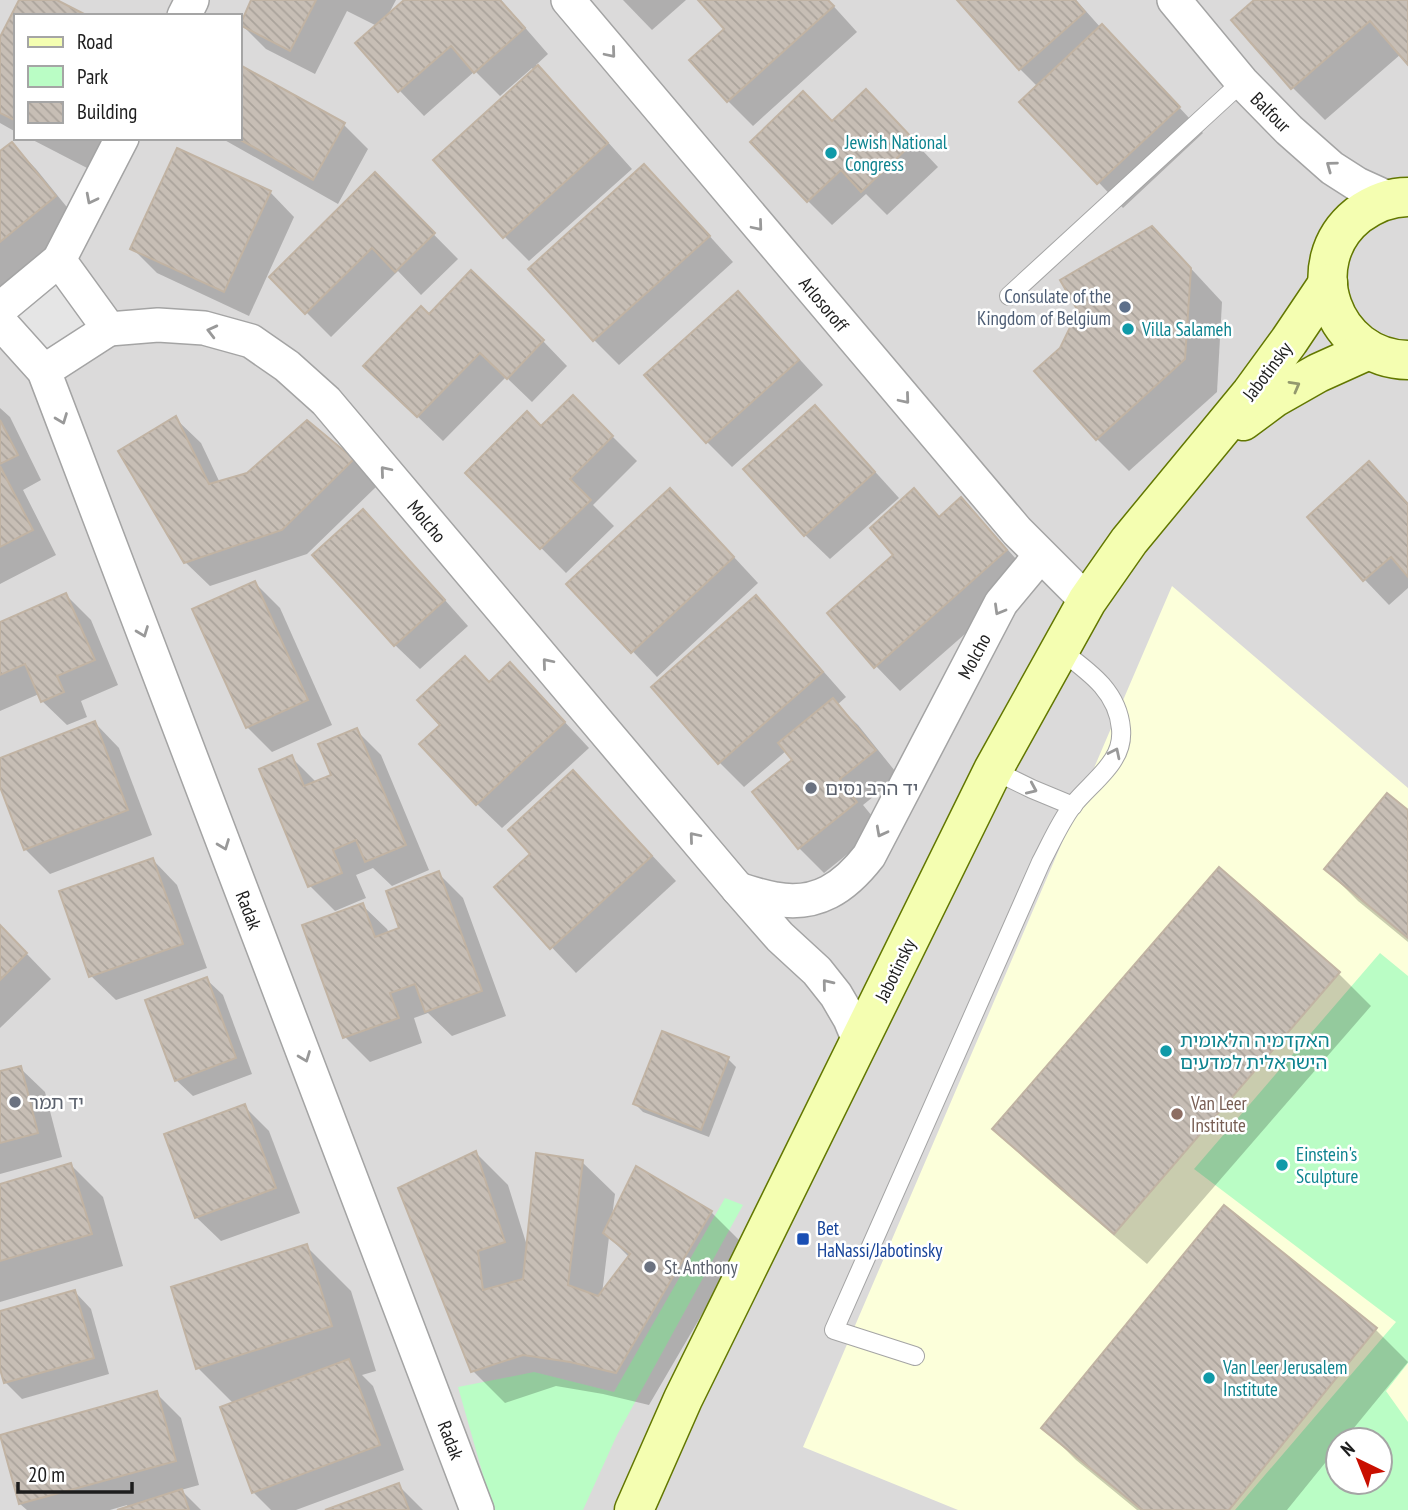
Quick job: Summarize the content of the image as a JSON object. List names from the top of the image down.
{
  "streets": {
    "street": [
      "Balfour",
      "Arlosoroff",
      "Jabotinsky",
      "Molcho",
      "Radak"
    ]
  },
  "crossings": [
    ["Arlosoroff", "Jabotinsky"],
    ["Arlosoroff", "Molcho"],
    ["Jabotinsky", "Molcho"]
  ],
  "one_way": ["Balfour", "Arlosoroff", "Radak"],
  "places": {
    "other": [
      "Jewish National Congress",
      "Consulate of the Kingdom of Belgium",
      "Villa Salameh",
      "יד הרב נסים",
      "האקדמיה הלאומית הישראלית למדעים",
      "יד תמר",
      "Van Leer Institute",
      "Einstein's Sculpture",
      "St. Anthony",
      "Van Leer Jerusalem Institute"
    ],
    "transit": ["Bet HaNassi/Jabotinsky"]
  },
  "legend": ["Road", "Park", "Building"],
  "scale_bar": "20 m",
  "north": "top left"
}
